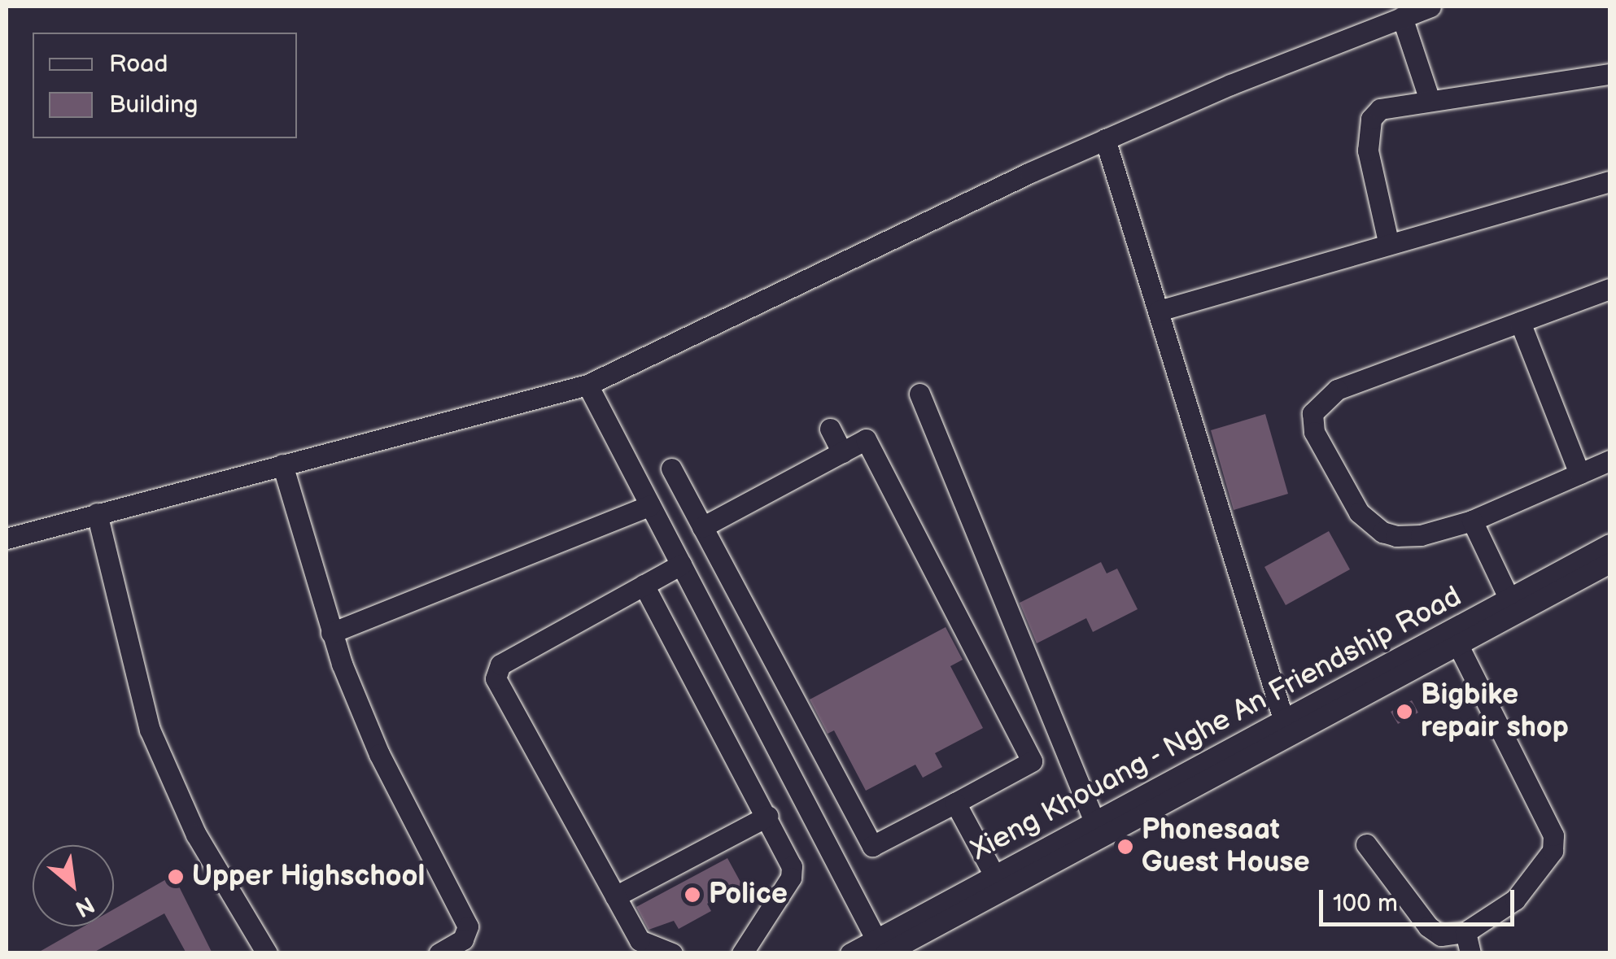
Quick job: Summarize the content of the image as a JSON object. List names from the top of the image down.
{
  "streets": {
    "street": ["Xieng Khouang - Nghe An Friendship Road"]
  },
  "places": [
    "Bigbike repair shop",
    "Phonesaat Guest House",
    "Upper Highschool",
    "Police"
  ],
  "legend": ["Road", "Building"],
  "scale_bar": "100 m",
  "north": "bottom right"
}
